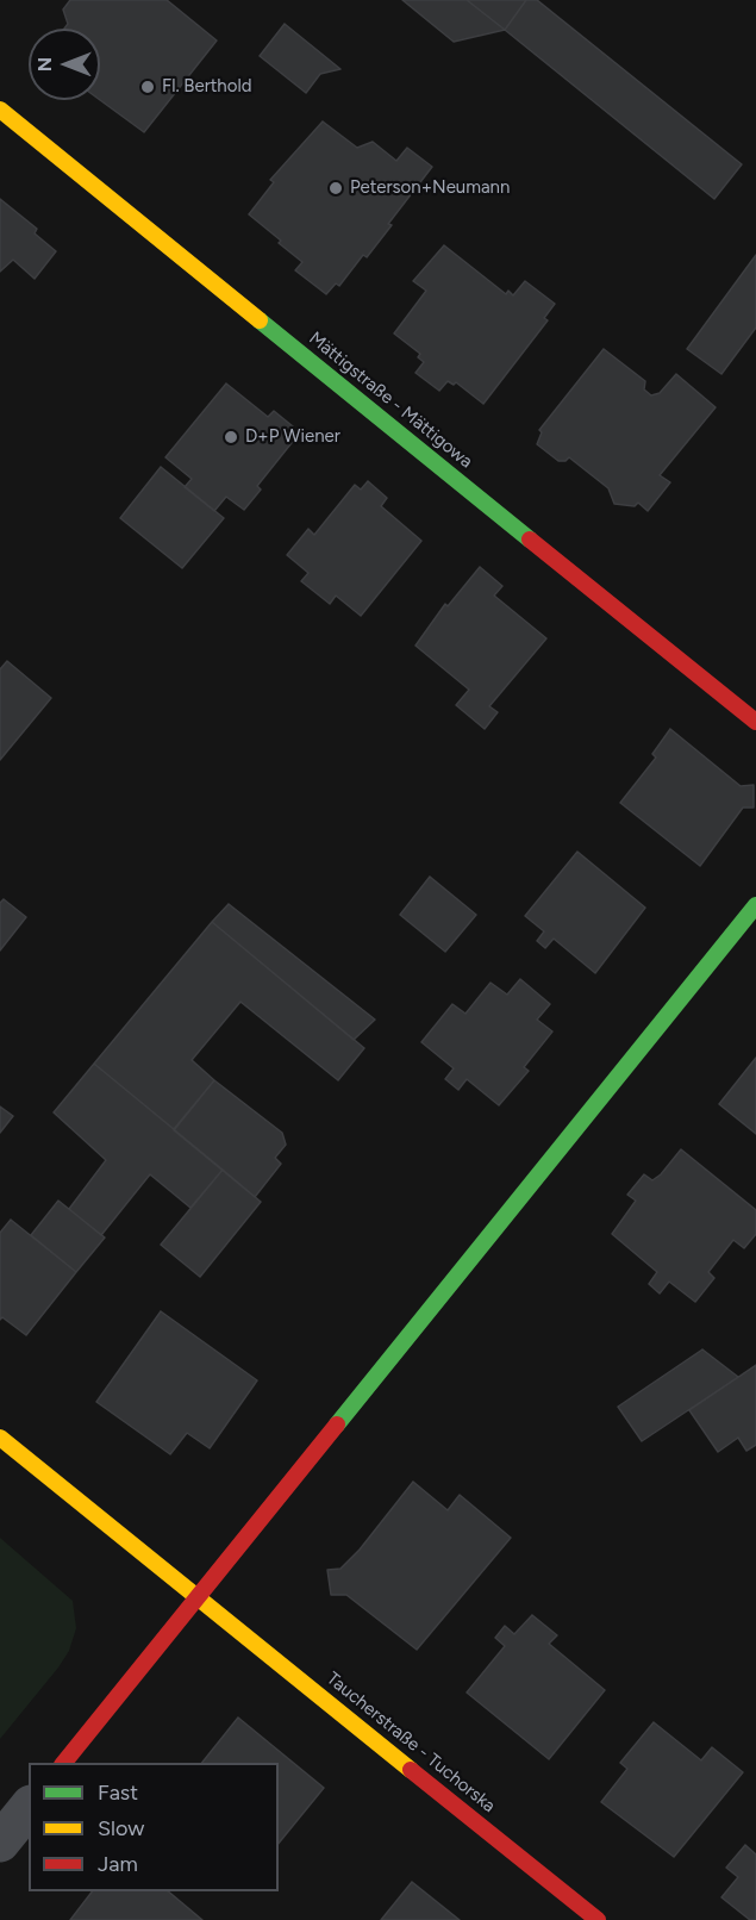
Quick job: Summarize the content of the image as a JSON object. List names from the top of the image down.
{
  "streets": {
    "street": ["Mättigstraße - Mättigowa", "Taucherstraße - Tuchorska"]
  },
  "places": ["Fl. Berthold", "Peterson+Neumann", "D+P Wiener"],
  "legend": ["Fast", "Slow", "Jam"],
  "north": "left"
}
